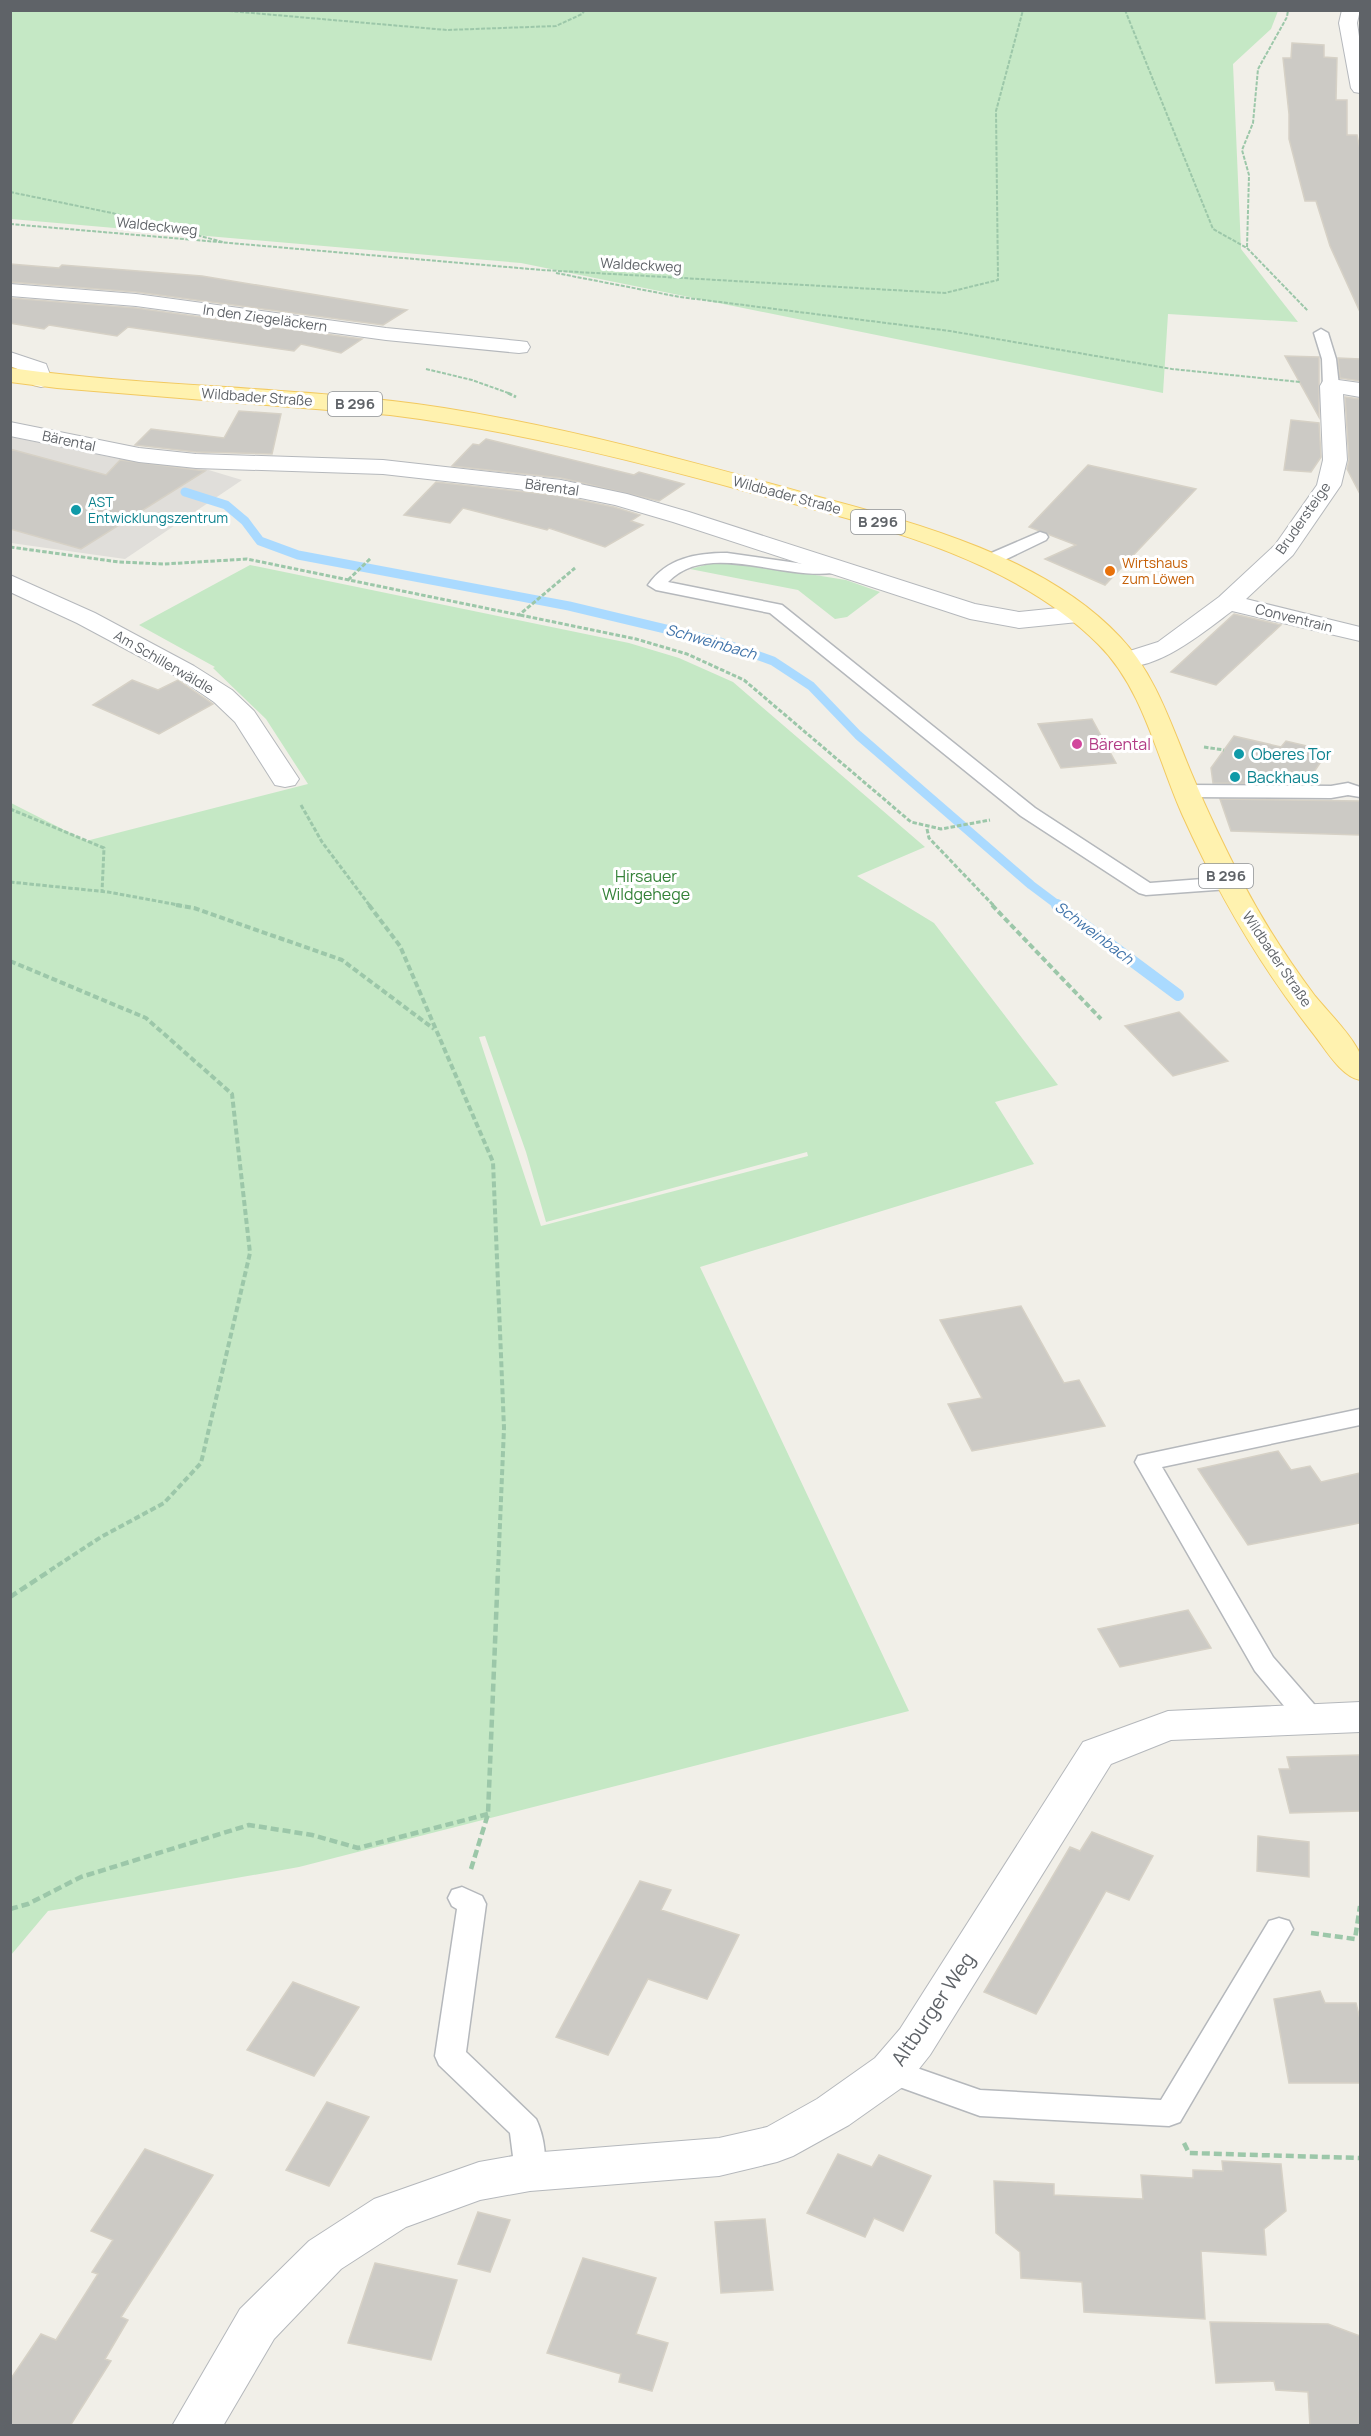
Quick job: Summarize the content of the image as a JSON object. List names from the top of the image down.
{
  "streets": {
    "main road": ["Wildbader Straße", "B 296"],
    "street": [
      "In den Ziegeläckern",
      "Bärental",
      "Brudersteige",
      "Conventrain",
      "Am Schillerwäldle",
      "Altburger Weg"
    ],
    "path": ["Waldeckweg"]
  },
  "crossings": [
    ["Wildbader Straße", "Bärental"],
    ["Wildbader Straße", "Brudersteige"],
    ["Brudersteige", "Conventrain"]
  ],
  "water": ["Schweinbach"],
  "parks": ["Hirsauer Wildgehege"],
  "places": [
    "AST Entwicklungszentrum",
    "Wirtshaus zum Löwen",
    "Bärental",
    "Oberes Tor",
    "Backhaus"
  ]
}
